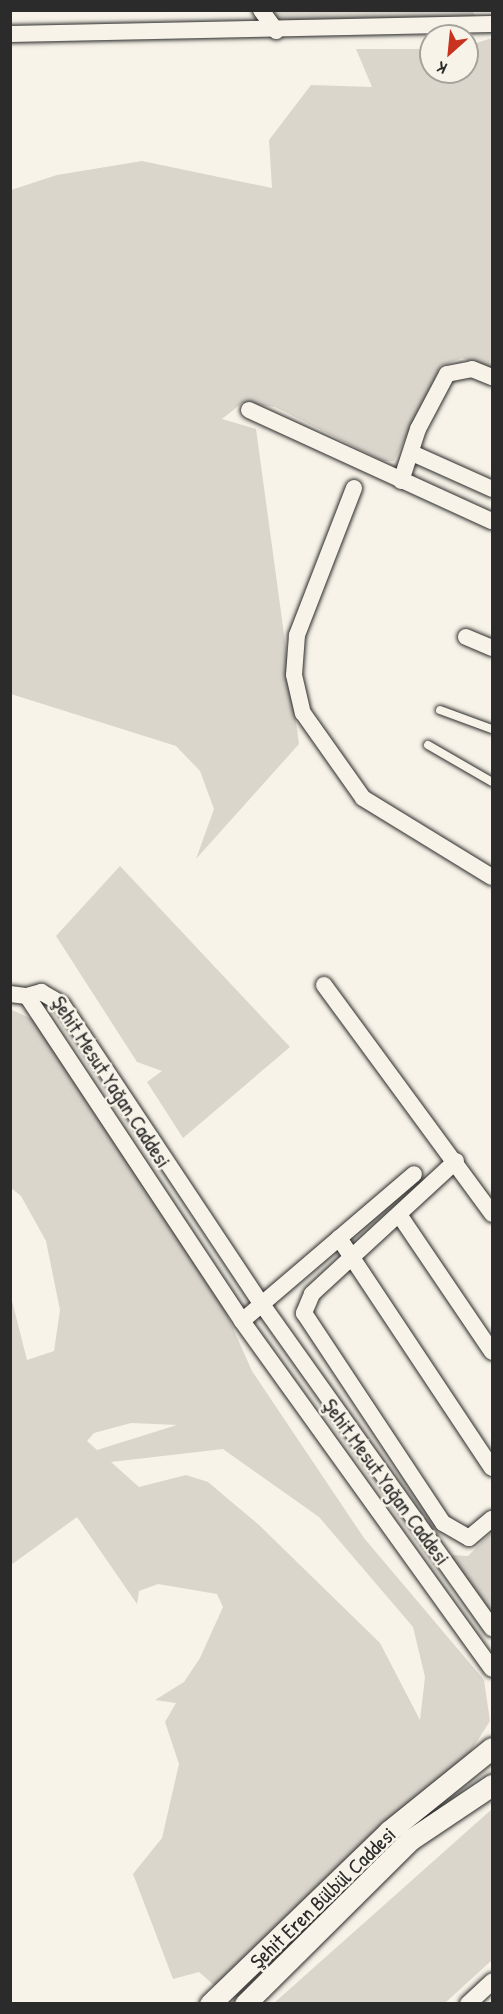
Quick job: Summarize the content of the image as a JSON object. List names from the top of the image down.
{
  "streets": {
    "street": ["Şehit Mesut Yağan Caddesi", "Şehit Eren Bülbül Caddesi"]
  },
  "north": "bottom left"
}
